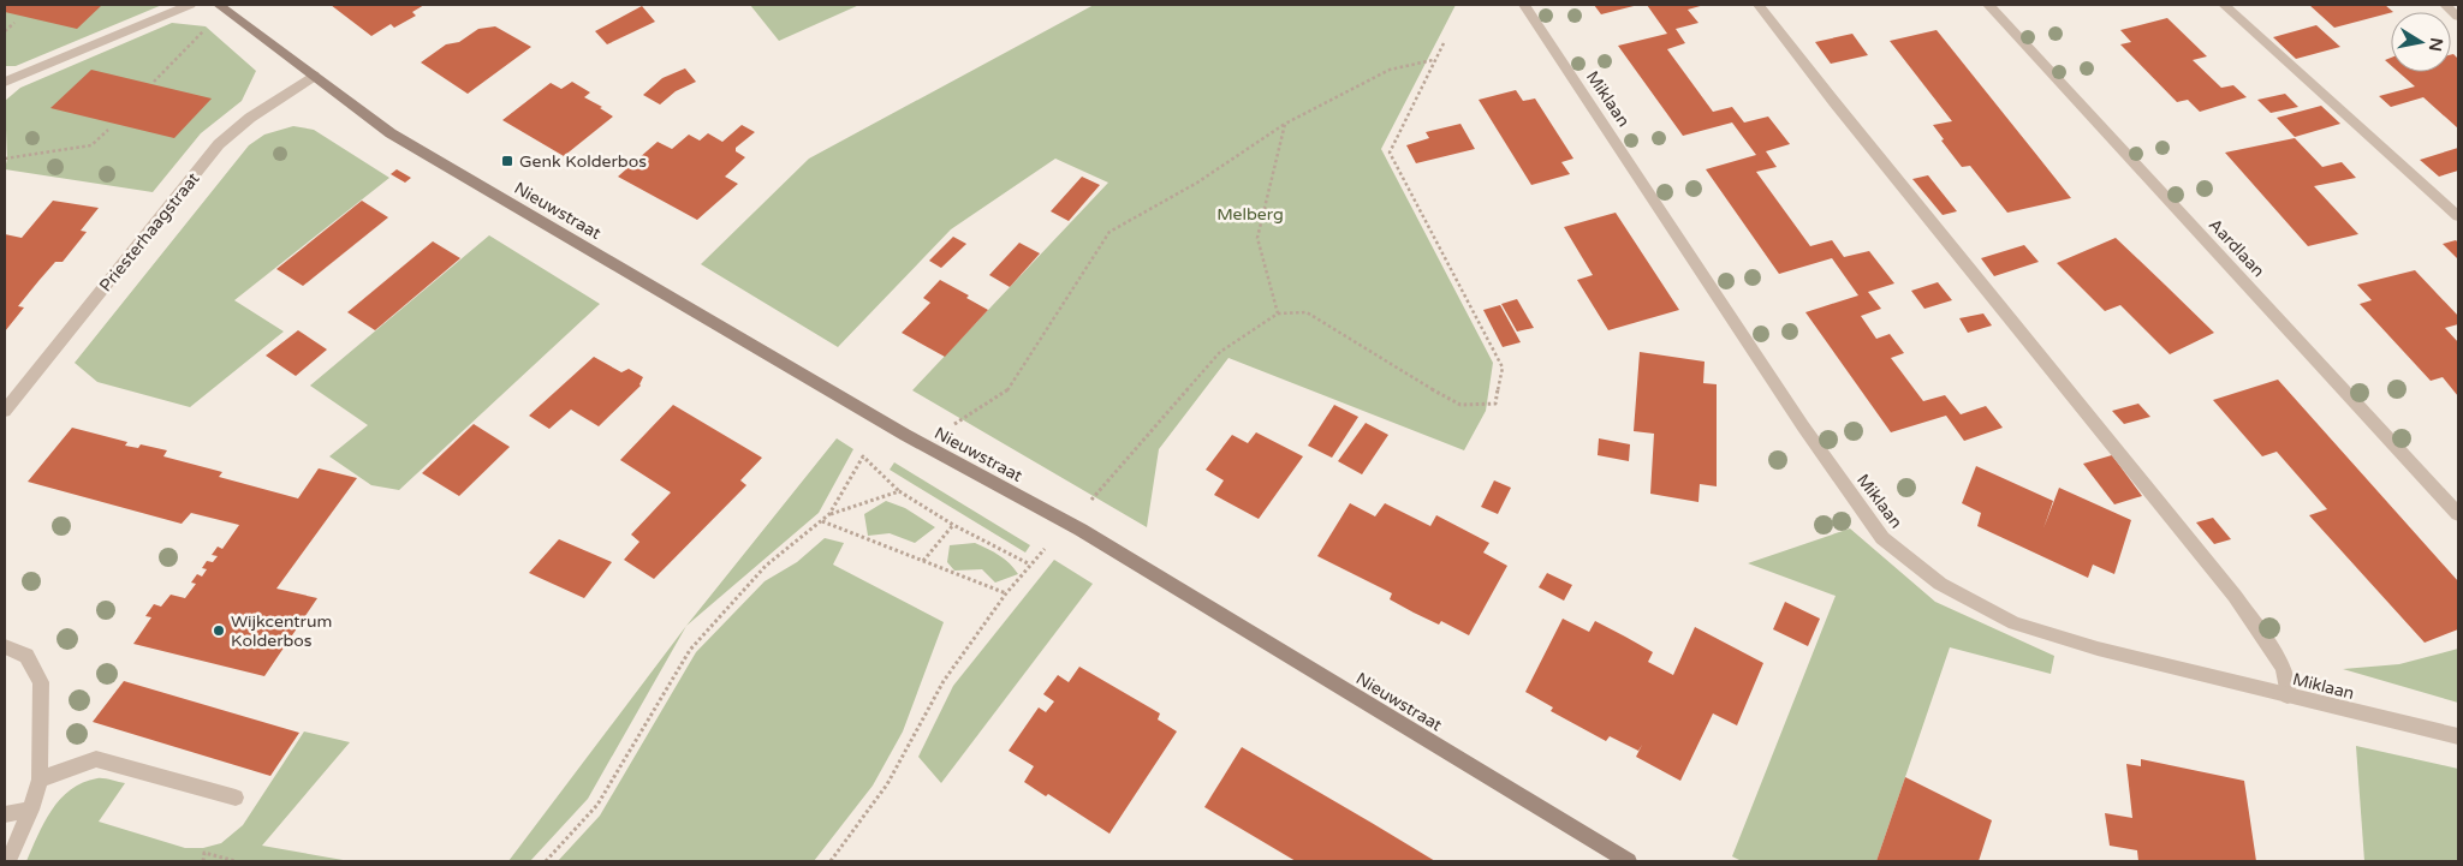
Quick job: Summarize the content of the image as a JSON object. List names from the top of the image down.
{
  "streets": {
    "street": [
      "Miklaan",
      "Nieuwstraat",
      "Priesterhaagstraat",
      "Aardlaan"
    ]
  },
  "crossings": [
    ["Nieuwstraat", "Priesterhaagstraat"]
  ],
  "parks": ["Melberg"],
  "places": {
    "transit": ["Genk Kolderbos"],
    "other": ["Wijkcentrum Kolderbos"]
  },
  "north": "right"
}
